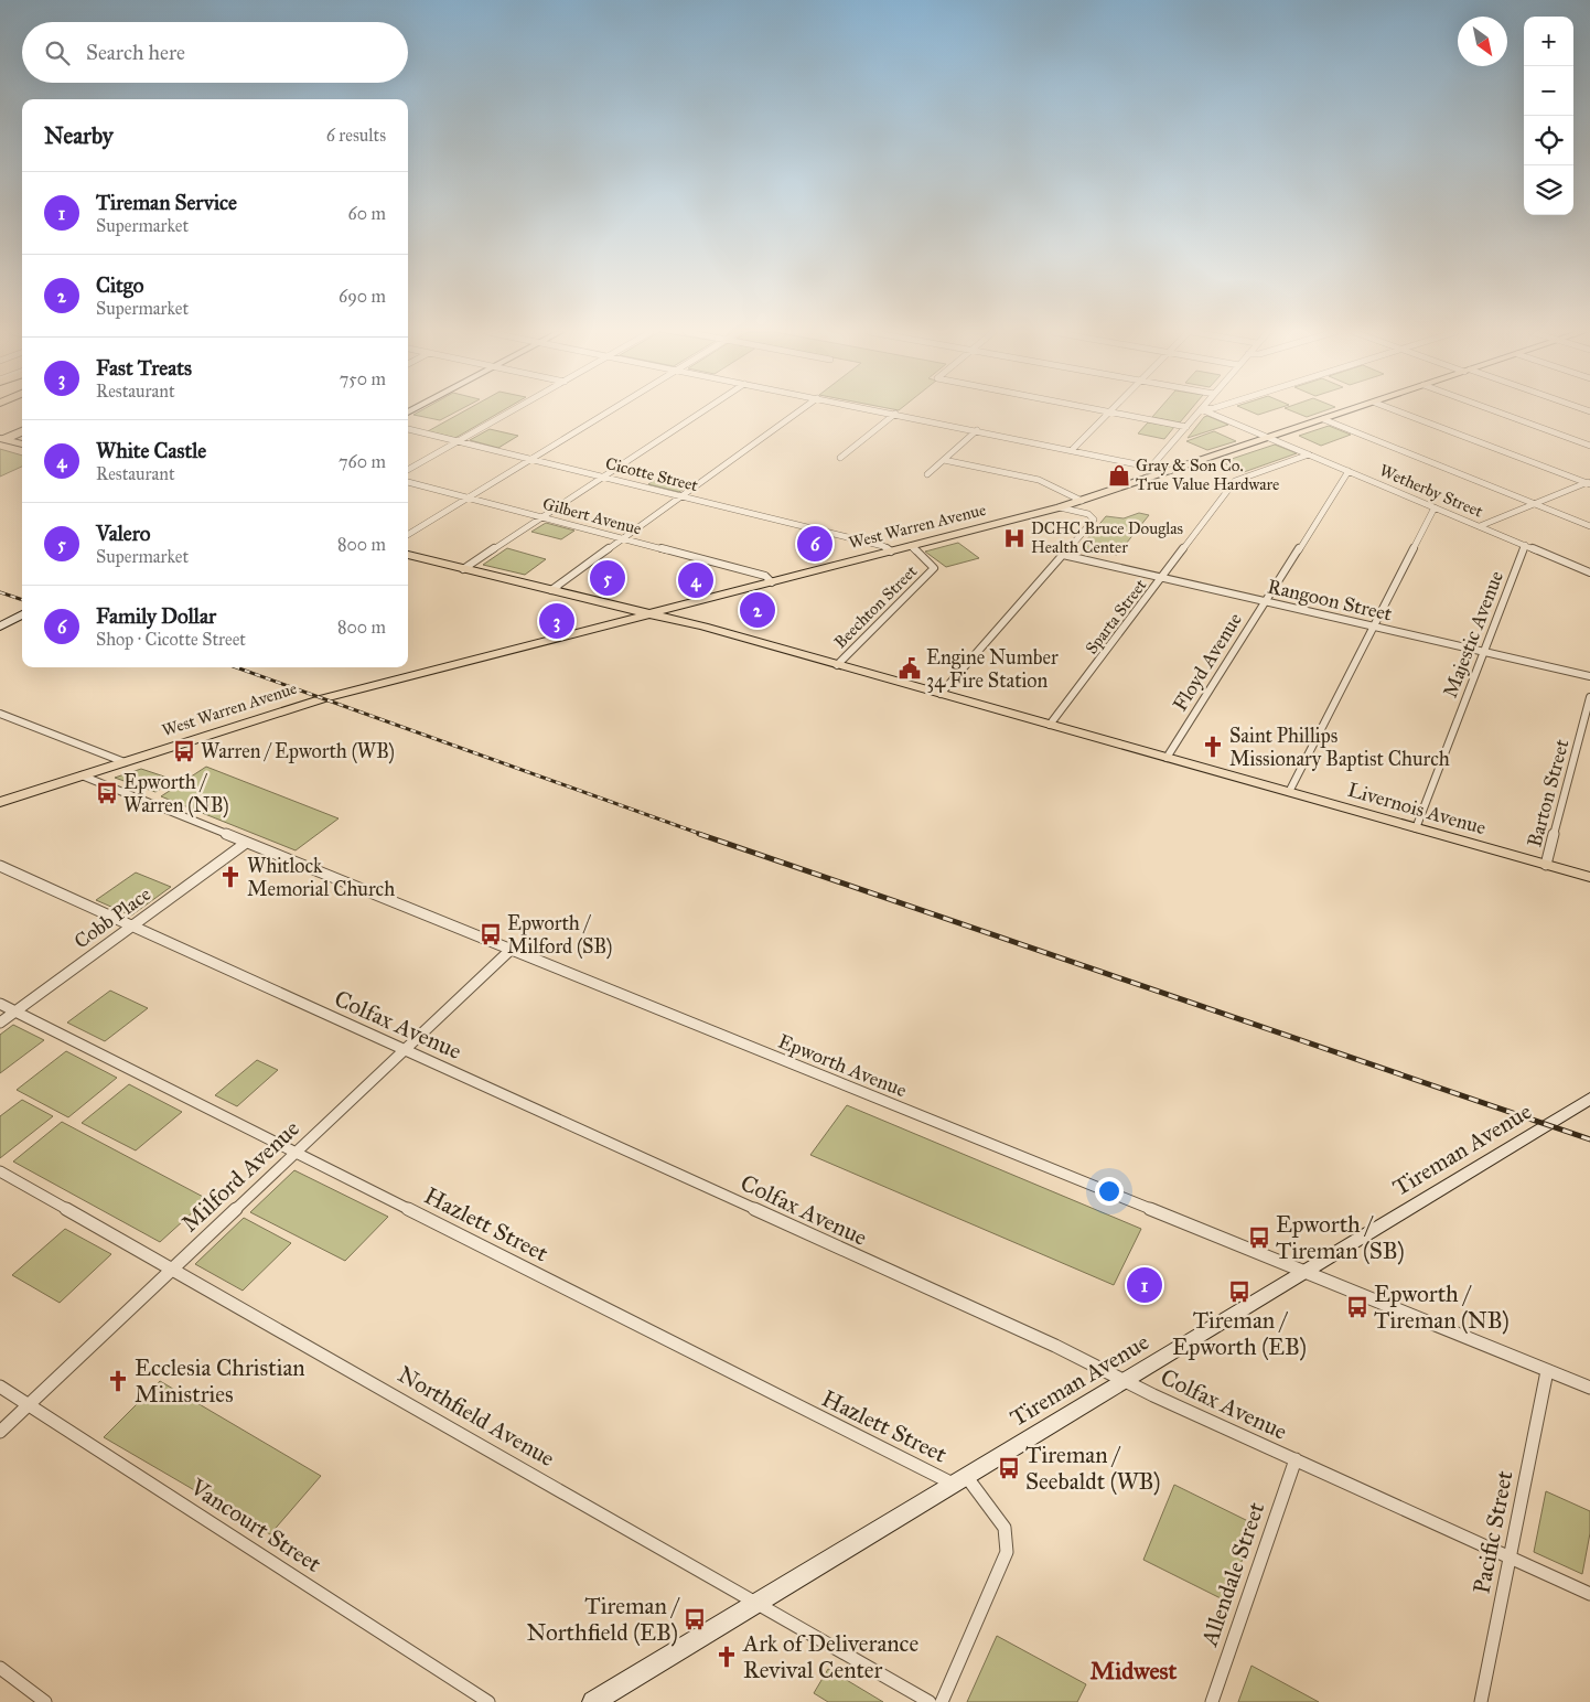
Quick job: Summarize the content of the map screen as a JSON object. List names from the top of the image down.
{
  "streets": {
    "main road": ["West Warren Avenue", "Livernois Avenue"],
    "street": [
      "Cicotte Street",
      "Wetherby Street",
      "Gilbert Avenue",
      "Rangoon Street",
      "Beechton Street",
      "Sparta Street",
      "Majestic Avenue",
      "Floyd Avenue",
      "Barton Street",
      "Cobb Place",
      "Colfax Avenue",
      "Epworth Avenue",
      "Tireman Avenue",
      "Milford Avenue",
      "Hazlett Street",
      "Northfield Avenue",
      "Vancourt Street",
      "Pacific Street",
      "Allendale Street"
    ]
  },
  "crossings": [
    ["Cicotte Street", "West Warren Avenue"],
    ["Wetherby Street", "West Warren Avenue"],
    ["Wetherby Street", "Sparta Street"],
    ["Wetherby Street", "Majestic Avenue"],
    ["Wetherby Street", "Floyd Avenue"],
    ["Gilbert Avenue", "West Warren Avenue"],
    ["West Warren Avenue", "Beechton Street"],
    ["West Warren Avenue", "Livernois Avenue"],
    ["West Warren Avenue", "Epworth Avenue"],
    ["Rangoon Street", "Sparta Street"],
    ["Rangoon Street", "Majestic Avenue"],
    ["Rangoon Street", "Floyd Avenue"],
    ["Beechton Street", "Livernois Avenue"],
    ["Sparta Street", "Livernois Avenue"],
    ["Majestic Avenue", "Livernois Avenue"],
    ["Floyd Avenue", "Livernois Avenue"],
    ["Barton Street", "Livernois Avenue"],
    ["Cobb Place", "Colfax Avenue"],
    ["Cobb Place", "Epworth Avenue"],
    ["Cobb Place", "Hazlett Street"],
    ["Colfax Avenue", "Tireman Avenue"],
    ["Colfax Avenue", "Milford Avenue"],
    ["Colfax Avenue", "Pacific Street"],
    ["Colfax Avenue", "Allendale Street"],
    ["Epworth Avenue", "Tireman Avenue"],
    ["Epworth Avenue", "Milford Avenue"],
    ["Epworth Avenue", "Pacific Street"],
    ["Tireman Avenue", "Hazlett Street"],
    ["Tireman Avenue", "Northfield Avenue"],
    ["Milford Avenue", "Hazlett Street"],
    ["Milford Avenue", "Northfield Avenue"],
    ["Milford Avenue", "Vancourt Street"]
  ],
  "districts": ["Midwest"],
  "places": {
    "shop": ["Gray & Son Co. True Value Hardware"],
    "hospital": ["DCHC Bruce Douglas Health Center"],
    "public building": ["Engine Number 34 Fire Station"],
    "church": [
      "Saint Phillips Missionary Baptist Church",
      "Whitlock Memorial Church",
      "Ecclesia Christian Ministries",
      "Ark of Deliverance Revival Center"
    ],
    "bus stop": [
      "Warren / Epworth (WB)",
      "Epworth / Warren (NB)",
      "Epworth / Milford (SB)",
      "Epworth / Tireman (SB)",
      "Tireman / Epworth (EB)",
      "Epworth / Tireman (NB)",
      "Tireman / Seebaldt (WB)",
      "Tireman / Northfield (EB)"
    ]
  },
  "north": "bottom right",
  "page": {
    "map_buttons": ["+", "−"],
    "search": "Search here",
    "heading": ["Nearby", "6 results"],
    "list": [
      {
        "mark": "1",
        "name": "Tireman Service",
        "note": "Supermarket",
        "value": "60 m"
      },
      {
        "mark": "2",
        "name": "Citgo",
        "note": "Supermarket",
        "value": "690 m"
      },
      {
        "mark": "3",
        "name": "Fast Treats",
        "note": "Restaurant",
        "value": "750 m"
      },
      {
        "mark": "4",
        "name": "White Castle",
        "note": "Restaurant",
        "value": "760 m"
      },
      {
        "mark": "5",
        "name": "Valero",
        "note": "Supermarket",
        "value": "800 m"
      },
      {
        "mark": "6",
        "name": "Family Dollar",
        "note": "Shop · Cicotte Street",
        "value": "800 m"
      }
    ],
    "pins": [
      "6",
      "5",
      "4",
      "2",
      "3",
      "1"
    ]
  }
}
